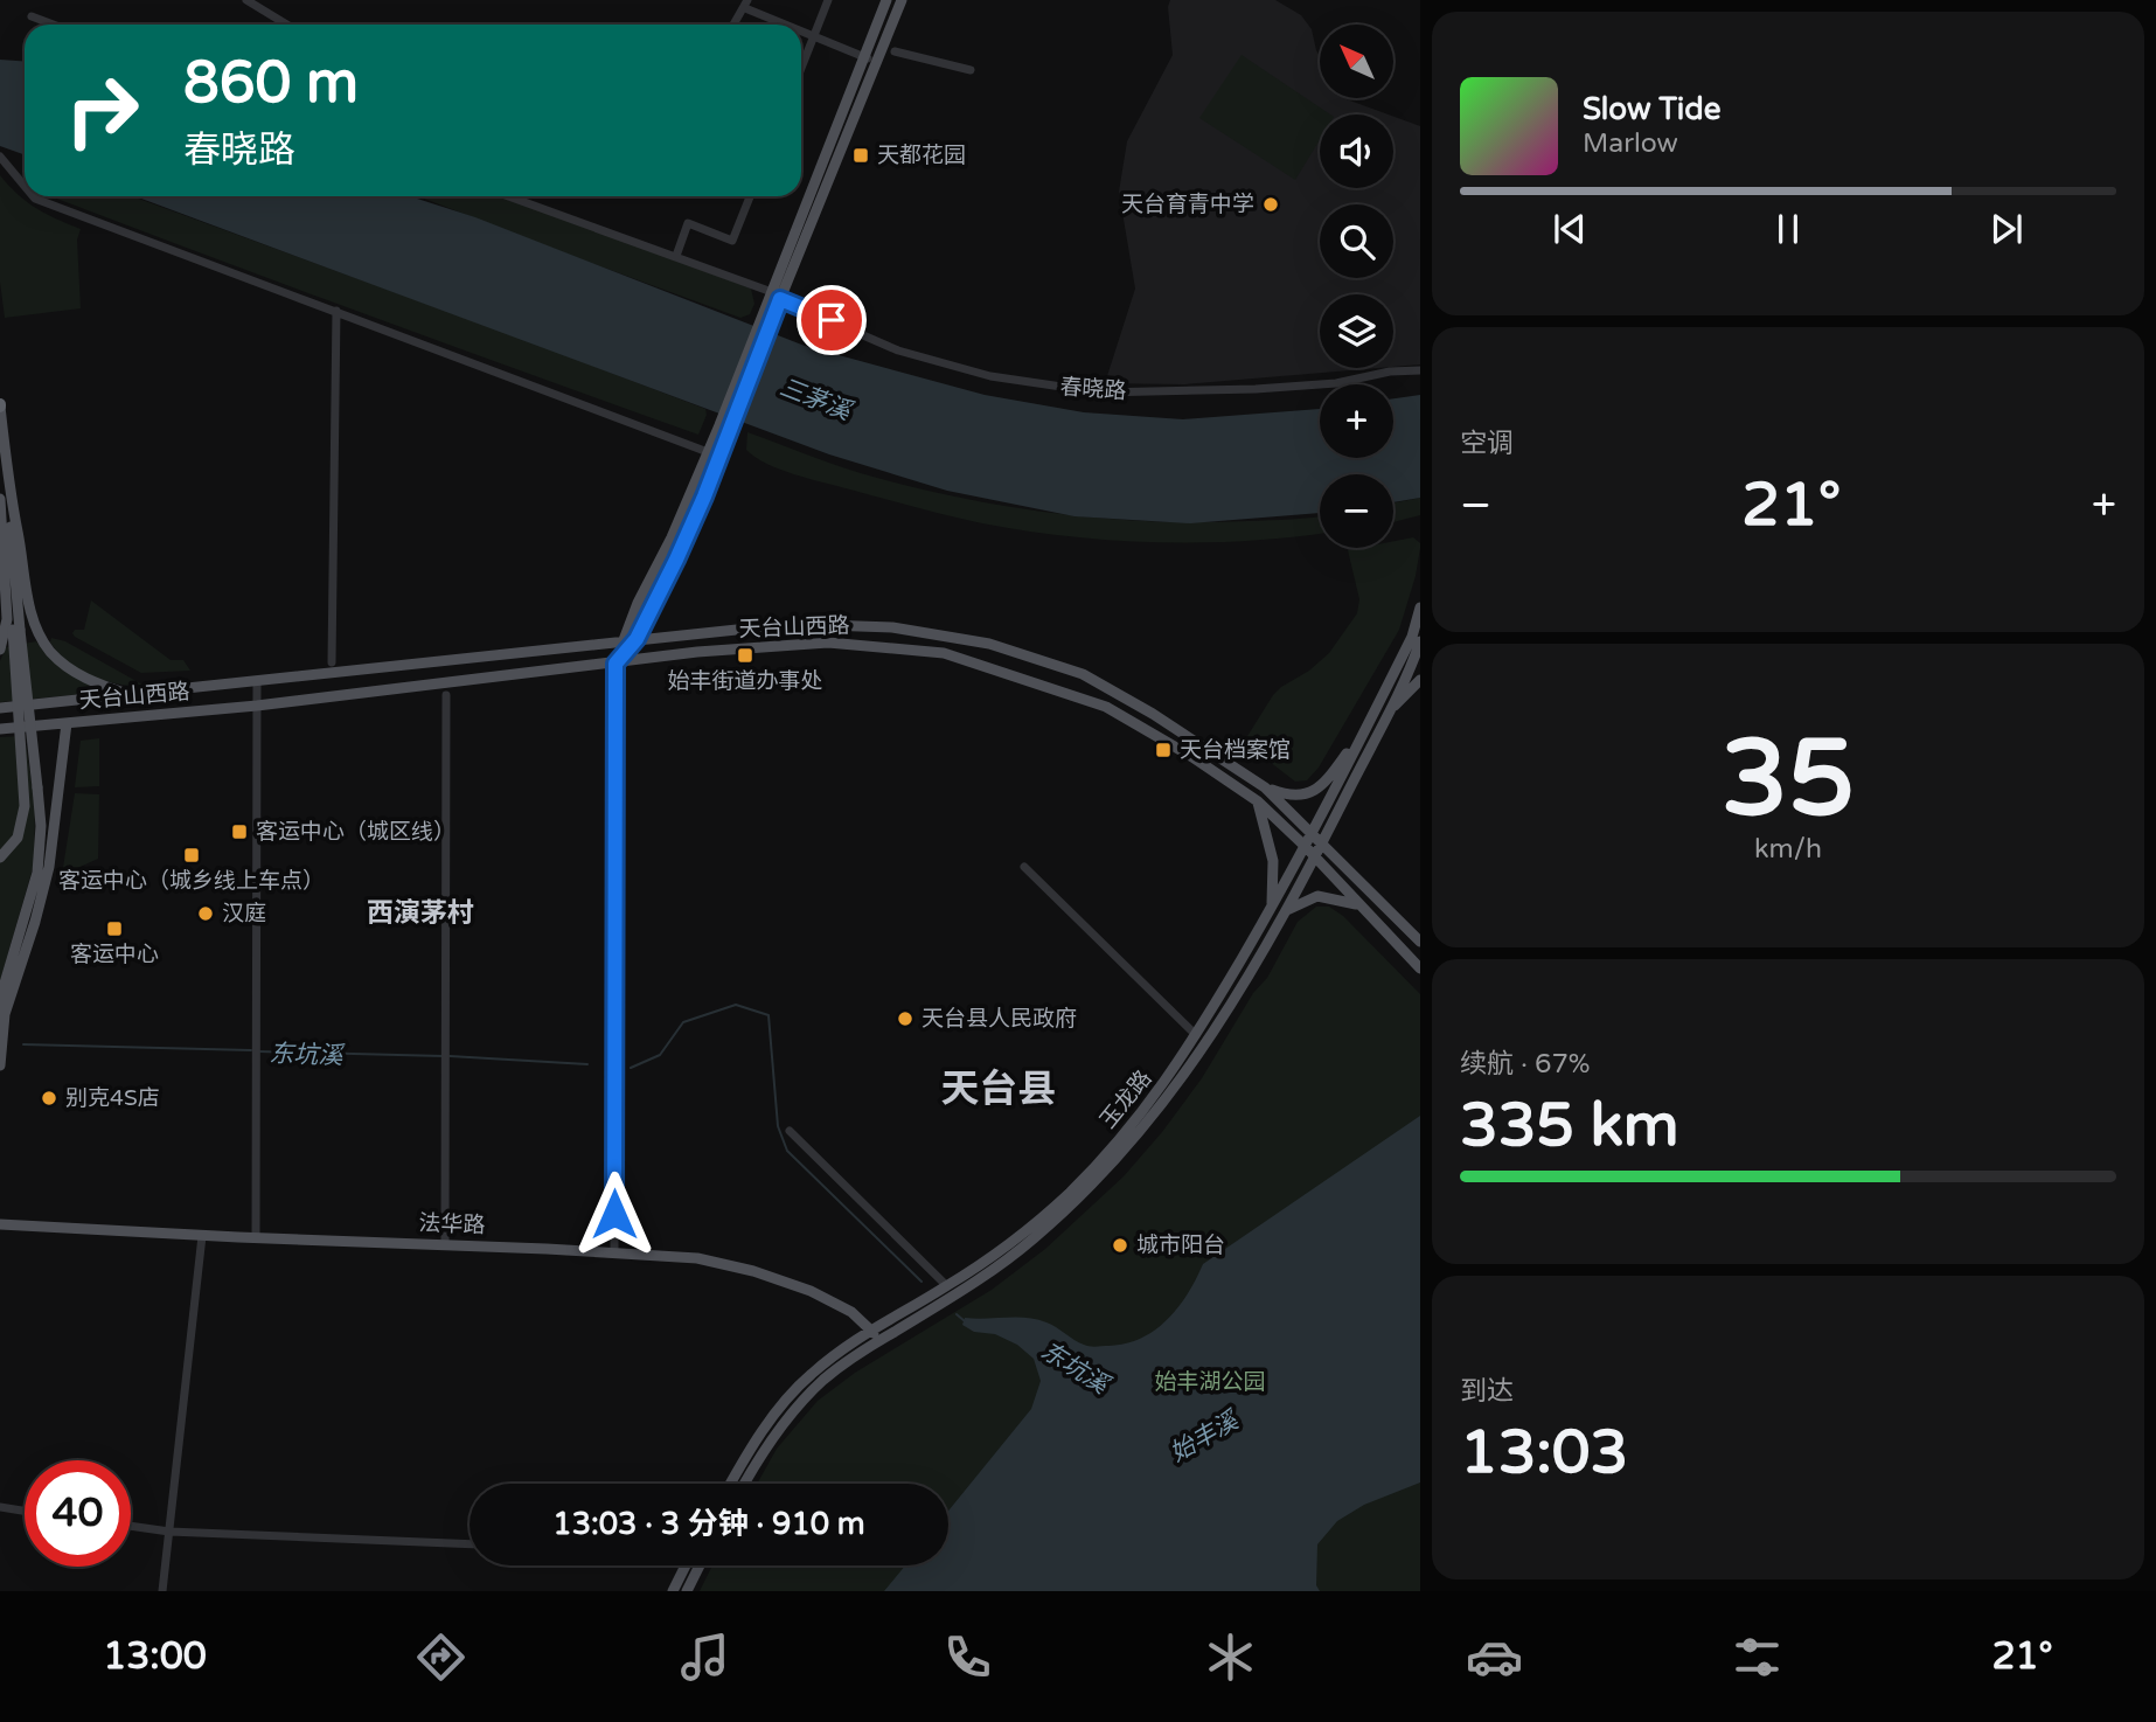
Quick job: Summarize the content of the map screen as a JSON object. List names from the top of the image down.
{
  "streets": {
    "main road": ["天台山西路", "玉龙路", "法华路"],
    "street": ["春晓路"]
  },
  "crossings": [
    ["天台山西路", "玉龙路"],
    ["玉龙路", "法华路"]
  ],
  "districts": ["西演茅村", "天台县"],
  "water": ["三茅溪", "东坑溪", "始丰溪"],
  "parks": ["始丰湖公园"],
  "places": {
    "transit": [
      "天都花园",
      "始丰街道办事处",
      "天台档案馆",
      "客运中心（城区线）",
      "客运中心（城乡线上车点）",
      "客运中心"
    ],
    "other": [
      "天台育青中学",
      "汉庭",
      "天台县人民政府",
      "别克4S店",
      "城市阳台"
    ]
  },
  "north": "top left",
  "page": {
    "map_buttons": ["+", "−"],
    "turn": ["860 m", "春晓路"],
    "song": ["Slow Tide", "Marlow"],
    "tile": [
      "空调",
      ["35", "km/h"],
      ["续航 · 67%", "335 km"],
      ["到达", "13:03"]
    ],
    "heat": ["−", "21°", "+"],
    "limit": "40",
    "trip": "13:03 · 3 分钟 · 910 m",
    "tabs": ["13:00", "21°"]
  }
}
